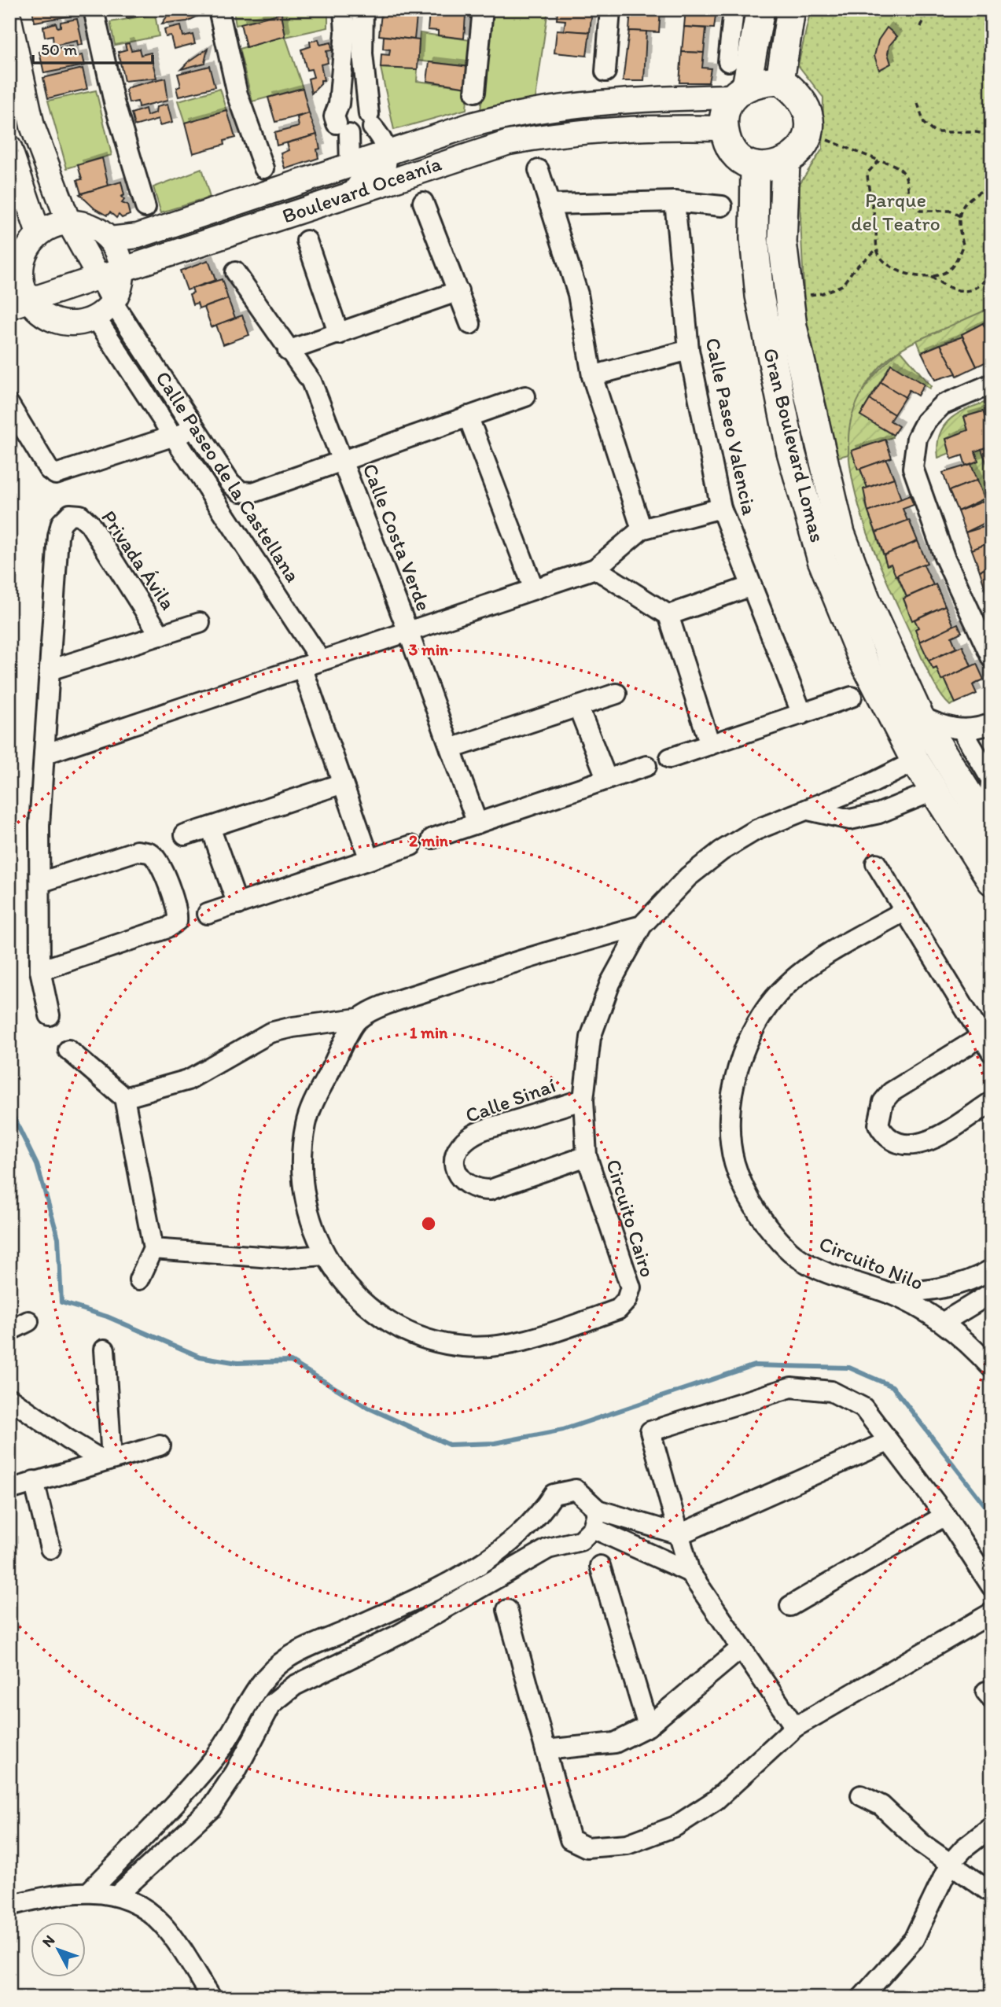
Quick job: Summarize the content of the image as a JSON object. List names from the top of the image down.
{
  "streets": {
    "main road": ["Gran Boulevard Lomas"],
    "street": [
      "Boulevard Oceanía",
      "Calle Paseo Valencia",
      "Calle Paseo de la Castellana",
      "Calle Costa Verde",
      "Privada Ávila",
      "Calle Sinaí",
      "Circuito Cairo",
      "Circuito Nilo"
    ]
  },
  "crossings": [
    ["Boulevard Oceanía", "Gran Boulevard Lomas"],
    ["Boulevard Oceanía", "Calle Paseo de la Castellana"],
    ["Gran Boulevard Lomas", "Circuito Cairo"],
    ["Calle Paseo de la Castellana", "Calle Costa Verde"],
    ["Calle Sinaí", "Circuito Cairo"]
  ],
  "parks": ["Parque del Teatro"],
  "scale_bar": "50 m",
  "north": "top left",
  "rings": ["3 min", "2 min", "1 min"]
}
